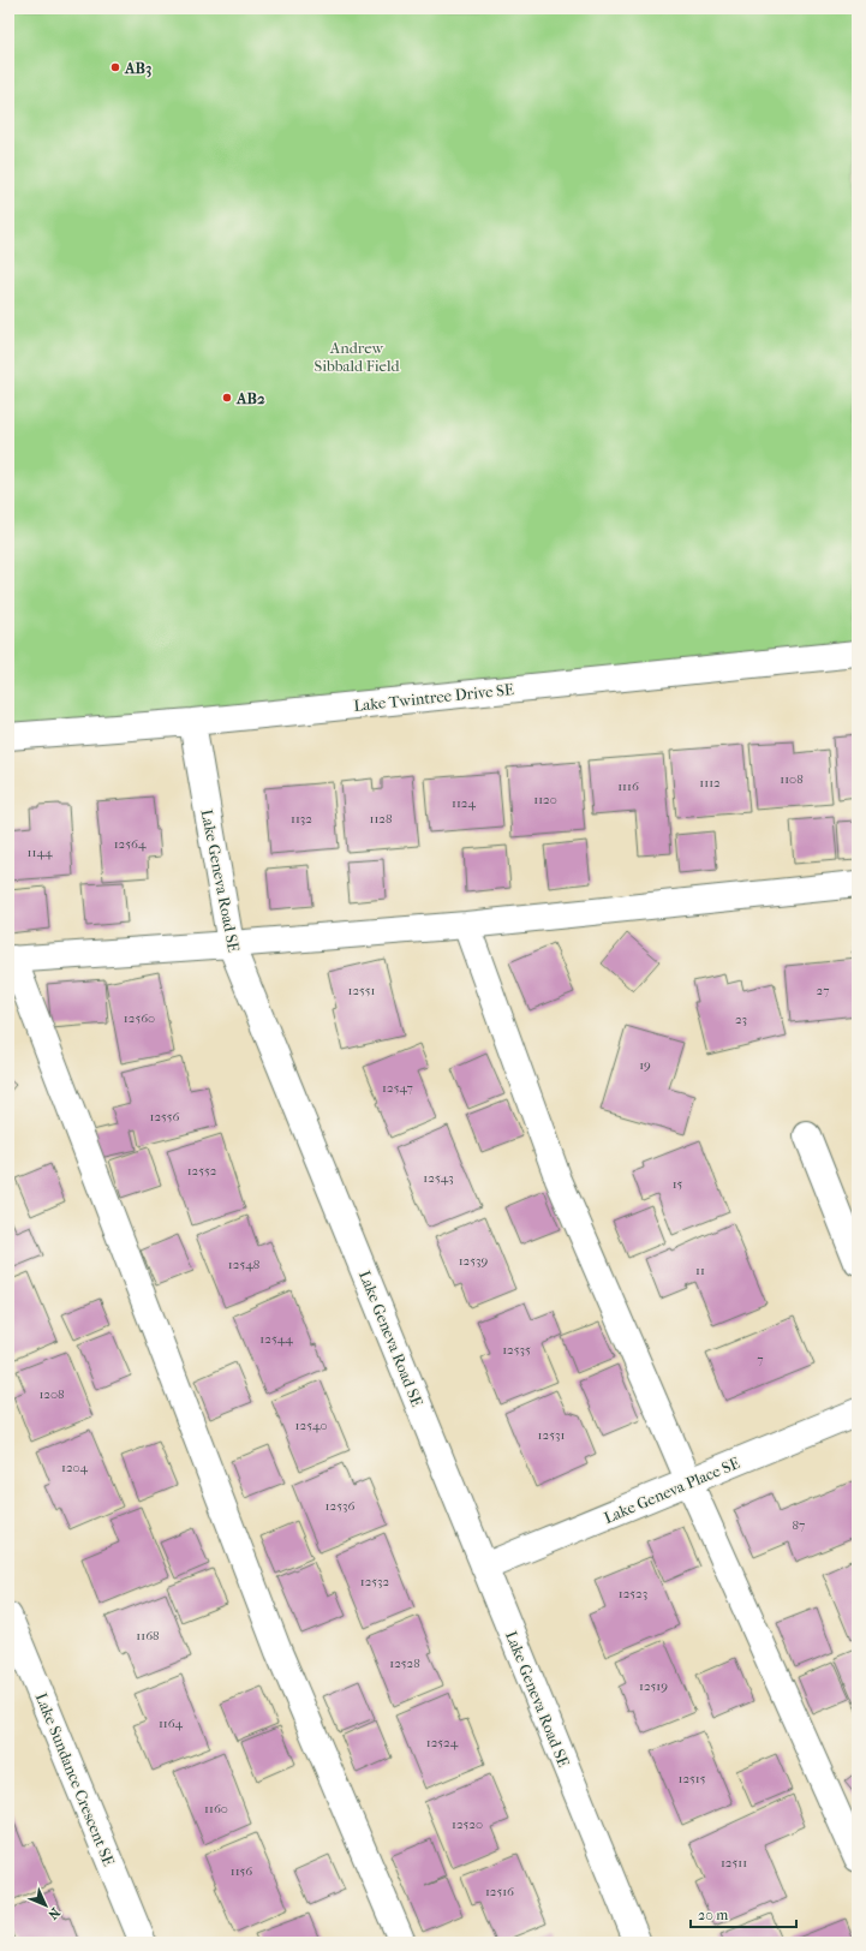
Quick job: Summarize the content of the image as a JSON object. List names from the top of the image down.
{
  "streets": {
    "street": [
      "Lake Twintree Drive SE",
      "Lake Geneva Road SE",
      "Lake Geneva Place SE",
      "Lake Sundance Crescent SE"
    ]
  },
  "crossings": [
    ["Lake Twintree Drive SE", "Lake Geneva Road SE"],
    ["Lake Geneva Road SE", "Lake Geneva Place SE"]
  ],
  "parks": ["Andrew Sibbald Field"],
  "places": ["AB3", "AB2"],
  "house_numbers": [
    "1108",
    "1112",
    "1116",
    "1120",
    "1124",
    "1132",
    "1128",
    "12564",
    "1144",
    "12551",
    "27",
    "12560",
    "23",
    "19",
    "12547",
    "12556",
    "12552",
    "12543",
    "15",
    "12539",
    "12548",
    "11",
    "12544",
    "12535",
    "7",
    "1208",
    "12540",
    "12531",
    "1204",
    "12536",
    "87",
    "12532",
    "12523",
    "1168",
    "12528",
    "12519",
    "1164",
    "12524",
    "12515",
    "1160",
    "12520",
    "12511",
    "1156",
    "12516"
  ],
  "scale_bar": "20 m",
  "north": "bottom right"
}
